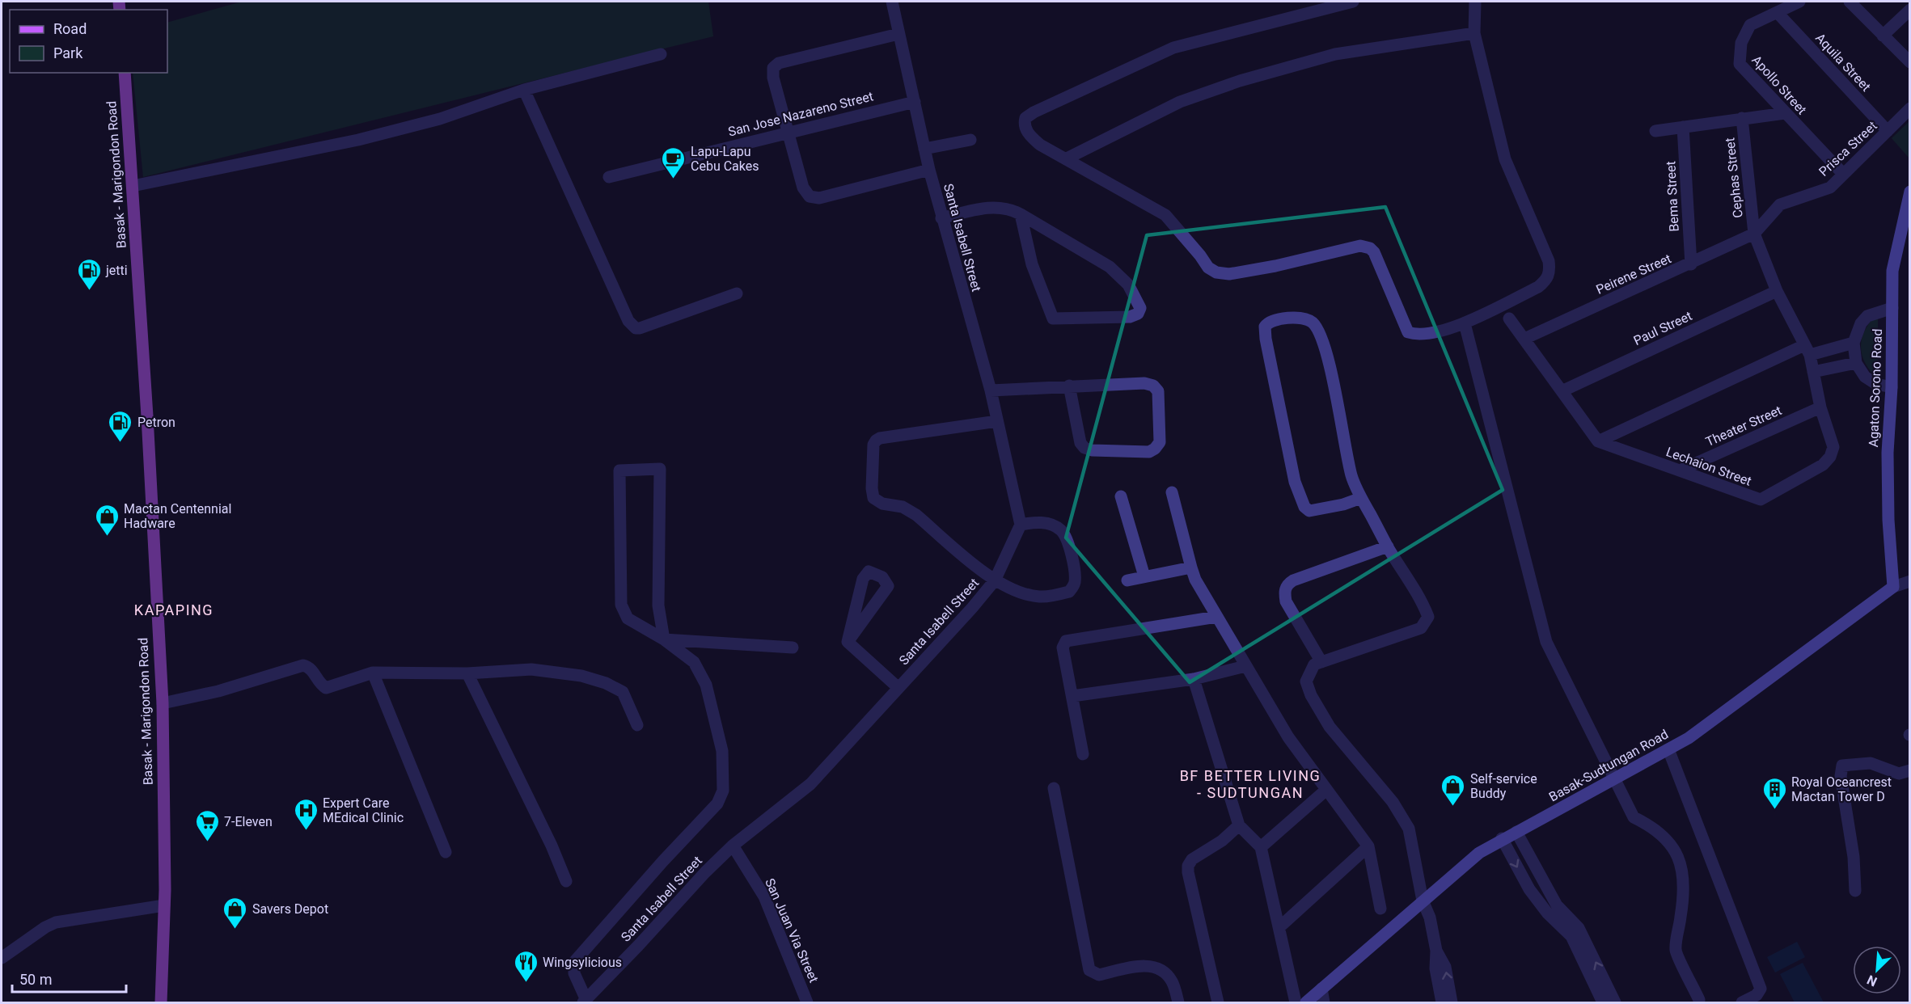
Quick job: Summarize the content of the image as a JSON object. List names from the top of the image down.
{
  "streets": {
    "main road": ["Basak - Marigondon Road"],
    "street": [
      "Aquila Street",
      "Apollo Street",
      "San Jose Nazareno Street",
      "Prisca Street",
      "Cephas Street",
      "Bema Street",
      "Santa Isabell Street",
      "Peirene Street",
      "Paul Street",
      "Agaton Sorono Road",
      "Theater Street",
      "Lechaion Street",
      "Basak-Sudtungan Road",
      "San Juan Via Street"
    ]
  },
  "crossings": [
    ["Aquila Street", "Apollo Street"],
    ["Aquila Street", "Prisca Street"],
    ["Apollo Street", "Prisca Street"],
    ["San Jose Nazareno Street", "Santa Isabell Street"],
    ["Prisca Street", "Cephas Street"],
    ["Prisca Street", "Peirene Street"],
    ["Prisca Street", "Lechaion Street"],
    ["Cephas Street", "Peirene Street"],
    ["Cephas Street", "Lechaion Street"],
    ["Bema Street", "Peirene Street"],
    ["Santa Isabell Street", "San Juan Via Street"],
    ["Peirene Street", "Lechaion Street"],
    ["Paul Street", "Lechaion Street"],
    ["Agaton Sorono Road", "Basak-Sudtungan Road"],
    ["Theater Street", "Lechaion Street"]
  ],
  "districts": ["KAPAPING", "BF BETTER LIVING - SUDTUNGAN"],
  "places": {
    "cafe": ["Lapu-Lapu Cebu Cakes"],
    "fuel station": ["jetti", "Petron"],
    "shop": ["Mactan Centennial Hadware", "Self-service Buddy", "Savers Depot"],
    "building": ["Royal Oceancrest Mactan Tower D"],
    "hospital": ["Expert Care MEdical Clinic"],
    "supermarket": ["7-Eleven"],
    "restaurant": ["Wingsylicious"]
  },
  "legend": ["Road", "Park"],
  "scale_bar": "50 m",
  "north": "bottom left"
}
